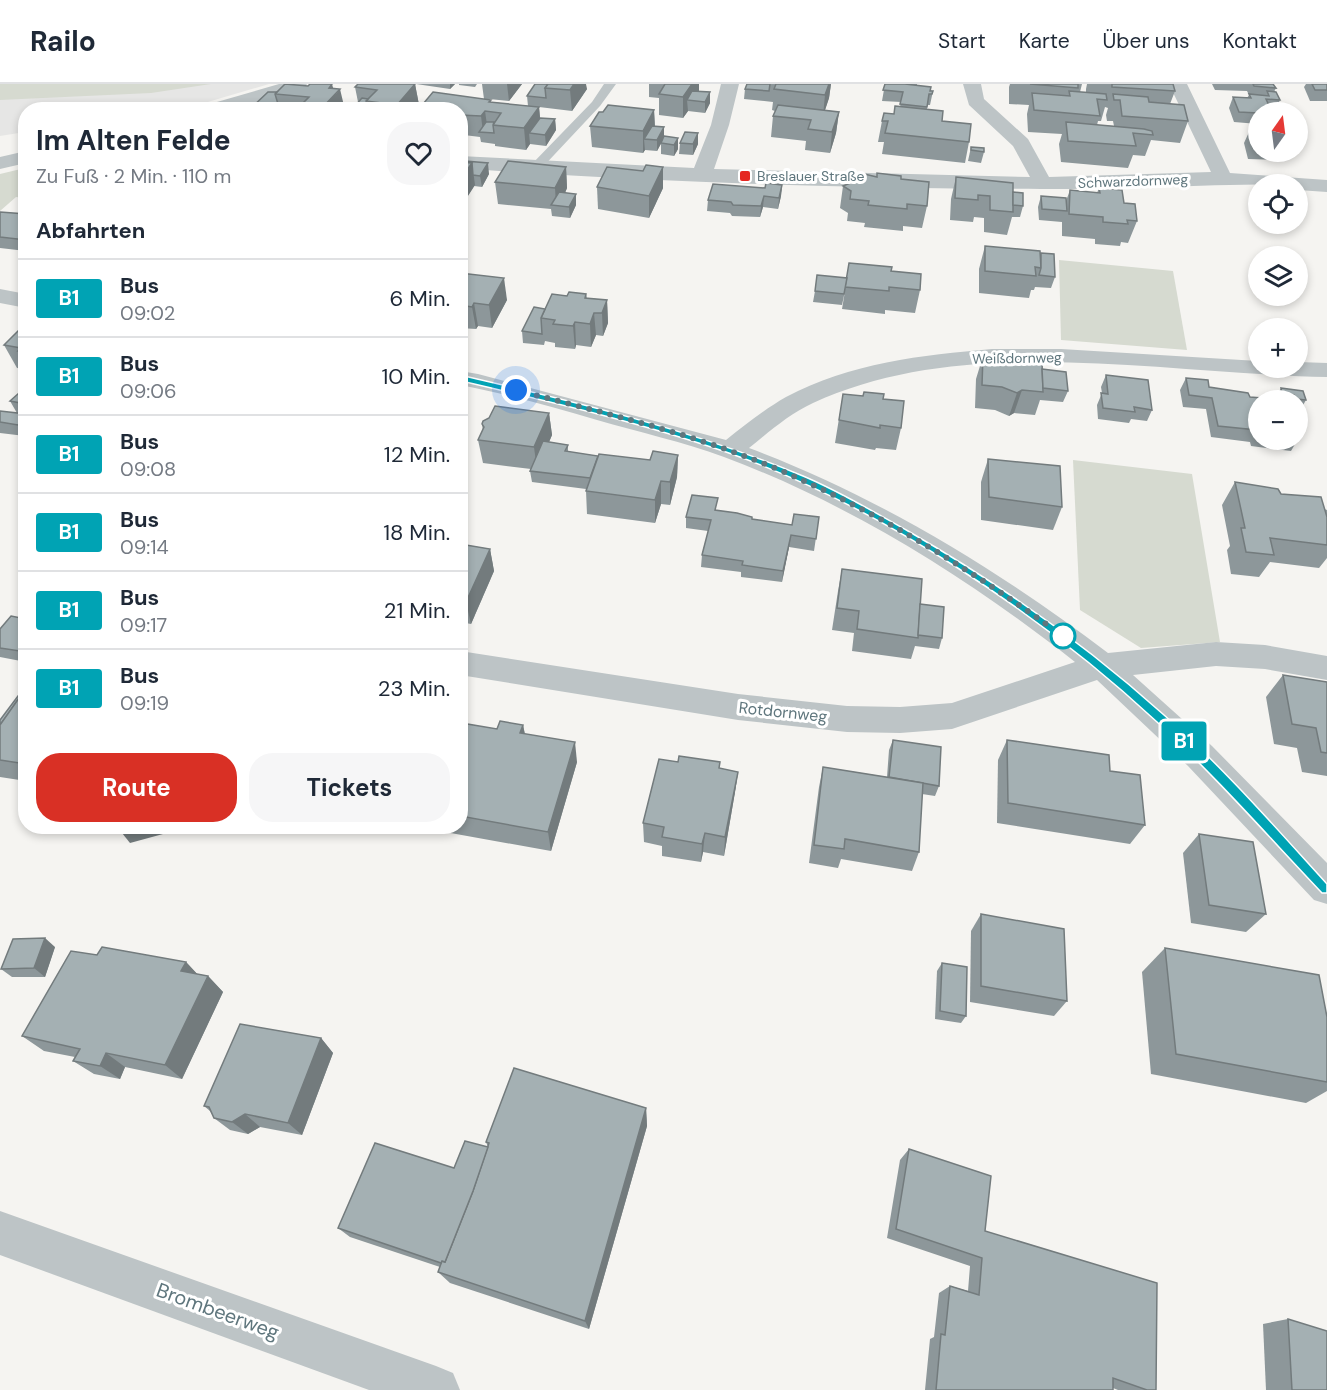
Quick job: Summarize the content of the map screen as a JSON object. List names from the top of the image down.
{
  "streets": {
    "street": [
      "Schwarzdornweg",
      "Weißdornweg",
      "Rotdornweg",
      "Brombeerweg"
    ]
  },
  "places": {
    "transit": ["Breslauer Straße"]
  },
  "lines": ["bus line B1"],
  "north": "top",
  "page": {
    "header": "Railo",
    "nav": [
      "Start",
      "Karte",
      "Über uns",
      "Kontakt"
    ],
    "on_map": "B1",
    "map_buttons": ["+", "−"],
    "heading": [
      ["Im Alten Felde", "Zu Fuß · 2 Min. · 110 m"],
      "Abfahrten"
    ],
    "list": [
      {
        "mark": "B1",
        "name": "Bus",
        "note": "09:02",
        "value": "6 Min."
      },
      {
        "mark": "B1",
        "name": "Bus",
        "note": "09:06",
        "value": "10 Min."
      },
      {
        "mark": "B1",
        "name": "Bus",
        "note": "09:08",
        "value": "12 Min."
      },
      {
        "mark": "B1",
        "name": "Bus",
        "note": "09:14",
        "value": "18 Min."
      },
      {
        "mark": "B1",
        "name": "Bus",
        "note": "09:17",
        "value": "21 Min."
      },
      {
        "mark": "B1",
        "name": "Bus",
        "note": "09:19",
        "value": "23 Min."
      }
    ],
    "buttons": ["Route", "Tickets"]
  }
}
